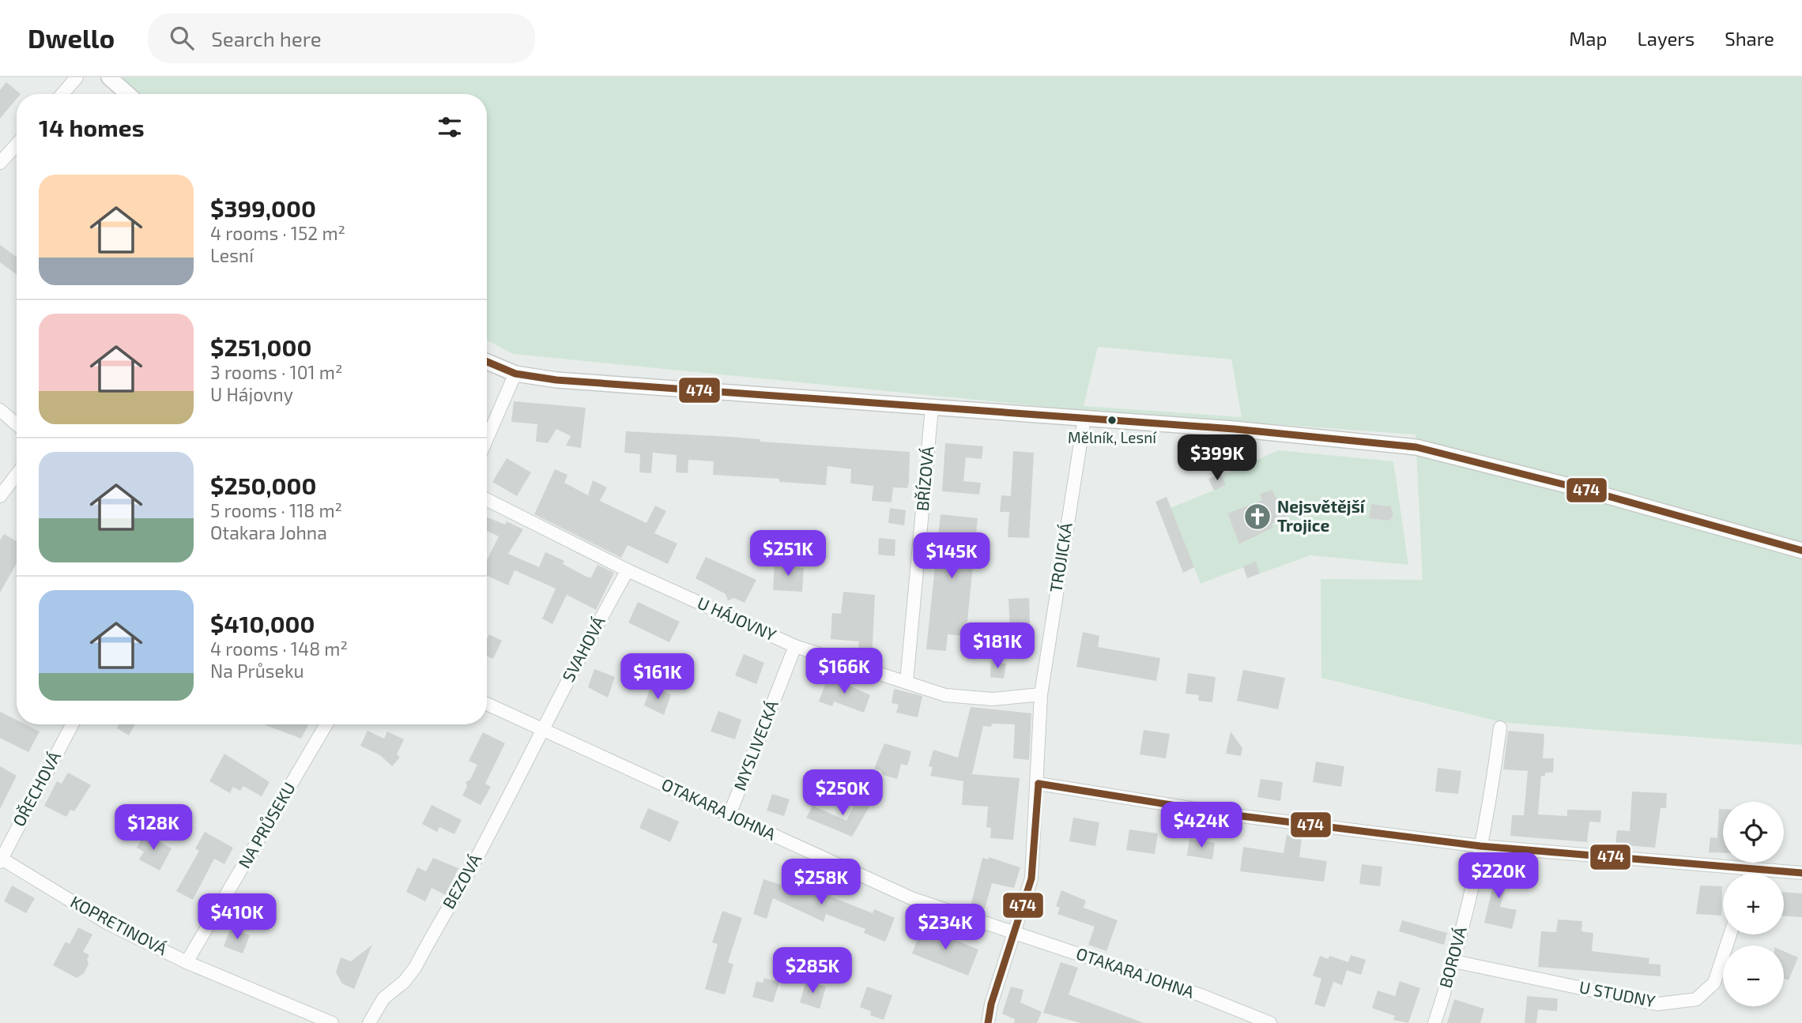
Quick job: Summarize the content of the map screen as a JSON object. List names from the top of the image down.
{
  "streets": {
    "street": [
      "BŘÍZOVÁ",
      "TROJICKÁ",
      "U HÁJOVNY",
      "SVAHOVÁ",
      "MYSLIVECKÁ",
      "OŘECHOVÁ",
      "OTAKARA JOHNA",
      "NA PRŮSEKU",
      "BEZOVÁ",
      "KOPRETINOVÁ",
      "BOROVÁ",
      "U STUDNY"
    ]
  },
  "crossings": [
    ["BŘÍZOVÁ", "U HÁJOVNY"],
    ["TROJICKÁ", "U HÁJOVNY"],
    ["TROJICKÁ", "OTAKARA JOHNA"],
    ["U HÁJOVNY", "SVAHOVÁ"],
    ["U HÁJOVNY", "MYSLIVECKÁ"],
    ["SVAHOVÁ", "OTAKARA JOHNA"],
    ["SVAHOVÁ", "BEZOVÁ"],
    ["MYSLIVECKÁ", "OTAKARA JOHNA"],
    ["OŘECHOVÁ", "KOPRETINOVÁ"],
    ["OTAKARA JOHNA", "BEZOVÁ"],
    ["NA PRŮSEKU", "KOPRETINOVÁ"],
    ["BOROVÁ", "U STUDNY"]
  ],
  "places": {
    "other": ["Mělník, Lesní"],
    "church": ["Nejsvětější Trojice"]
  },
  "lines": ["transit line 474"],
  "page": {
    "header": "Dwello",
    "search": "Search here",
    "nav": ["Map", "Layers", "Share"],
    "heading": "14 homes",
    "list": [
      {
        "name": "$399,000",
        "note": "4 rooms · 152 m² · Lesní"
      },
      {
        "name": "$251,000",
        "note": "3 rooms · 101 m² · U Hájovny"
      },
      {
        "name": "$250,000",
        "note": "5 rooms · 118 m² · Otakara Johna"
      },
      {
        "name": "$410,000",
        "note": "4 rooms · 148 m² · Na Průseku"
      }
    ],
    "price": [
      "$399K",
      "$251K",
      "$145K",
      "$181K",
      "$166K",
      "$161K",
      "$250K",
      "$424K",
      "$128K",
      "$220K",
      "$258K",
      "$410K",
      "$234K",
      "$285K"
    ],
    "map_buttons": ["+", "−"]
  }
}
